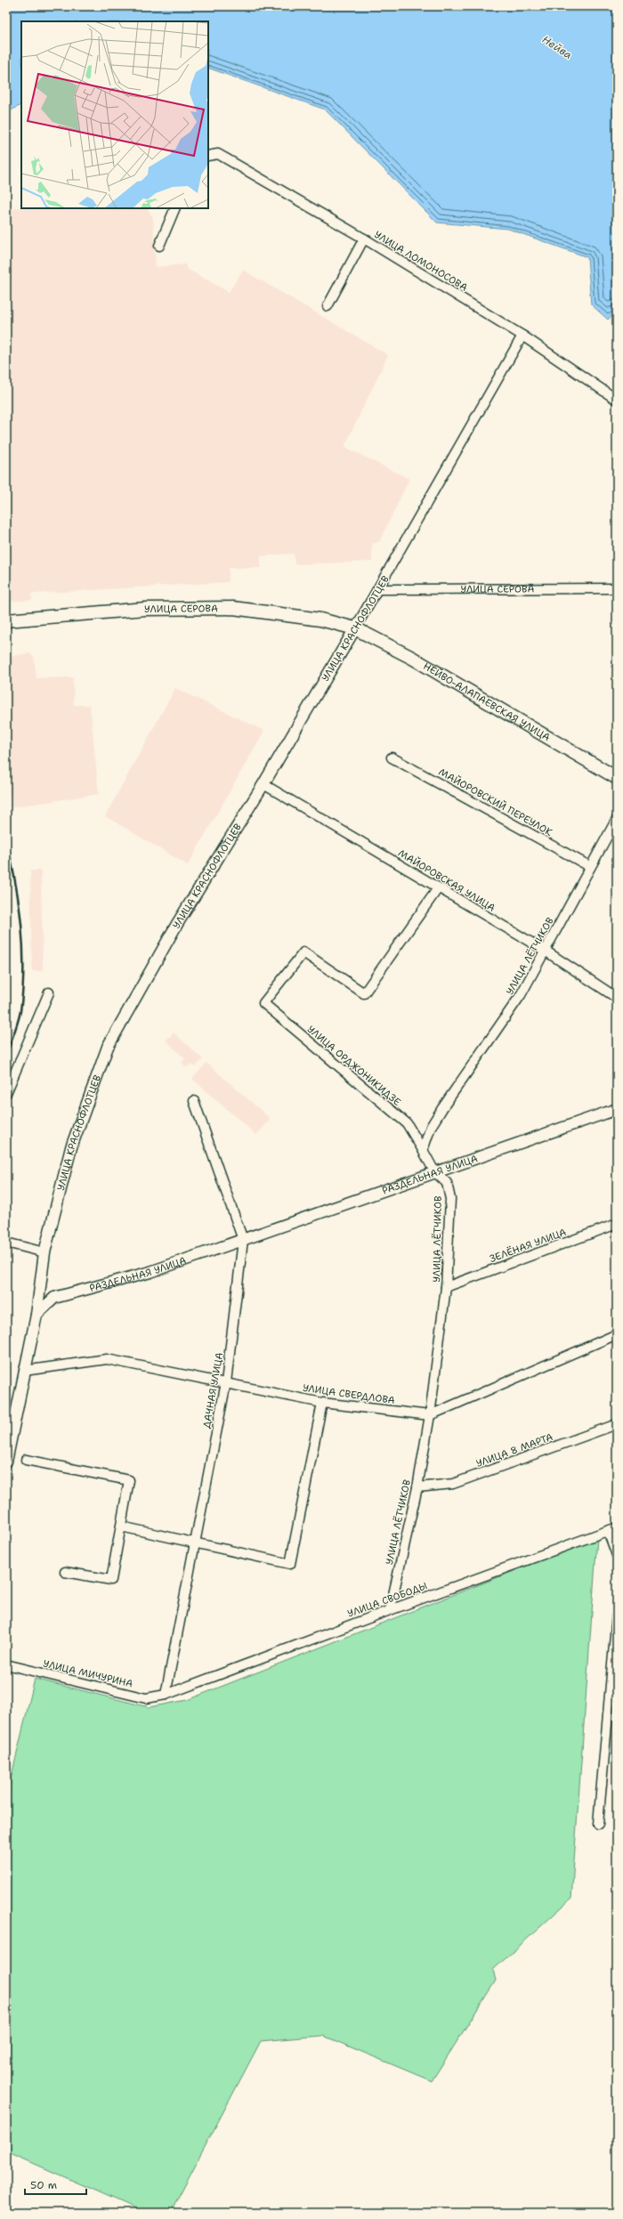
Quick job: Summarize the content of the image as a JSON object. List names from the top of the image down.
{
  "streets": {
    "main road": ["УЛИЦА СЕРОВА", "НЕЙВО-АЛАПАЕВСКАЯ УЛИЦА"],
    "street": [
      "УЛИЦА ЛОМОНОСОВА",
      "УЛИЦА КРАСНОФЛОТЦЕВ",
      "МАЙОРОВСКИЙ ПЕРЕУЛОК",
      "МАЙОРОВСКАЯ УЛИЦА",
      "УЛИЦА ЛЁТЧИКОВ",
      "УЛИЦА ОРДЖОНИКИДЗЕ",
      "РАЗДЕЛЬНАЯ УЛИЦА",
      "ЗЕЛЁНАЯ УЛИЦА",
      "ДАЧНАЯ УЛИЦА",
      "УЛИЦА СВЕРДЛОВА",
      "УЛИЦА 8 МАРТА",
      "УЛИЦА СВОБОДЫ",
      "УЛИЦА МИЧУРИНА"
    ]
  },
  "crossings": [
    ["УЛИЦА ЛОМОНОСОВА", "УЛИЦА КРАСНОФЛОТЦЕВ"],
    ["УЛИЦА СЕРОВА", "УЛИЦА КРАСНОФЛОТЦЕВ"],
    ["УЛИЦА СЕРОВА", "НЕЙВО-АЛАПАЕВСКАЯ УЛИЦА"],
    ["УЛИЦА КРАСНОФЛОТЦЕВ", "НЕЙВО-АЛАПАЕВСКАЯ УЛИЦА"],
    ["УЛИЦА КРАСНОФЛОТЦЕВ", "МАЙОРОВСКАЯ УЛИЦА"],
    ["УЛИЦА КРАСНОФЛОТЦЕВ", "РАЗДЕЛЬНАЯ УЛИЦА"],
    ["УЛИЦА КРАСНОФЛОТЦЕВ", "УЛИЦА СВЕРДЛОВА"],
    ["МАЙОРОВСКИЙ ПЕРЕУЛОК", "УЛИЦА ЛЁТЧИКОВ"],
    ["МАЙОРОВСКАЯ УЛИЦА", "УЛИЦА ЛЁТЧИКОВ"],
    ["МАЙОРОВСКАЯ УЛИЦА", "УЛИЦА ОРДЖОНИКИДЗЕ"],
    ["УЛИЦА ЛЁТЧИКОВ", "УЛИЦА ОРДЖОНИКИДЗЕ"],
    ["УЛИЦА ЛЁТЧИКОВ", "РАЗДЕЛЬНАЯ УЛИЦА"],
    ["УЛИЦА ЛЁТЧИКОВ", "ЗЕЛЁНАЯ УЛИЦА"],
    ["УЛИЦА ЛЁТЧИКОВ", "УЛИЦА СВЕРДЛОВА"],
    ["УЛИЦА ЛЁТЧИКОВ", "УЛИЦА 8 МАРТА"],
    ["УЛИЦА ЛЁТЧИКОВ", "УЛИЦА СВОБОДЫ"],
    ["РАЗДЕЛЬНАЯ УЛИЦА", "ДАЧНАЯ УЛИЦА"],
    ["ДАЧНАЯ УЛИЦА", "УЛИЦА СВЕРДЛОВА"],
    ["ДАЧНАЯ УЛИЦА", "УЛИЦА СВОБОДЫ"],
    ["ДАЧНАЯ УЛИЦА", "УЛИЦА МИЧУРИНА"],
    ["УЛИЦА СВОБОДЫ", "УЛИЦА МИЧУРИНА"]
  ],
  "water": ["Нейва"],
  "scale_bar": "50 m"
}
